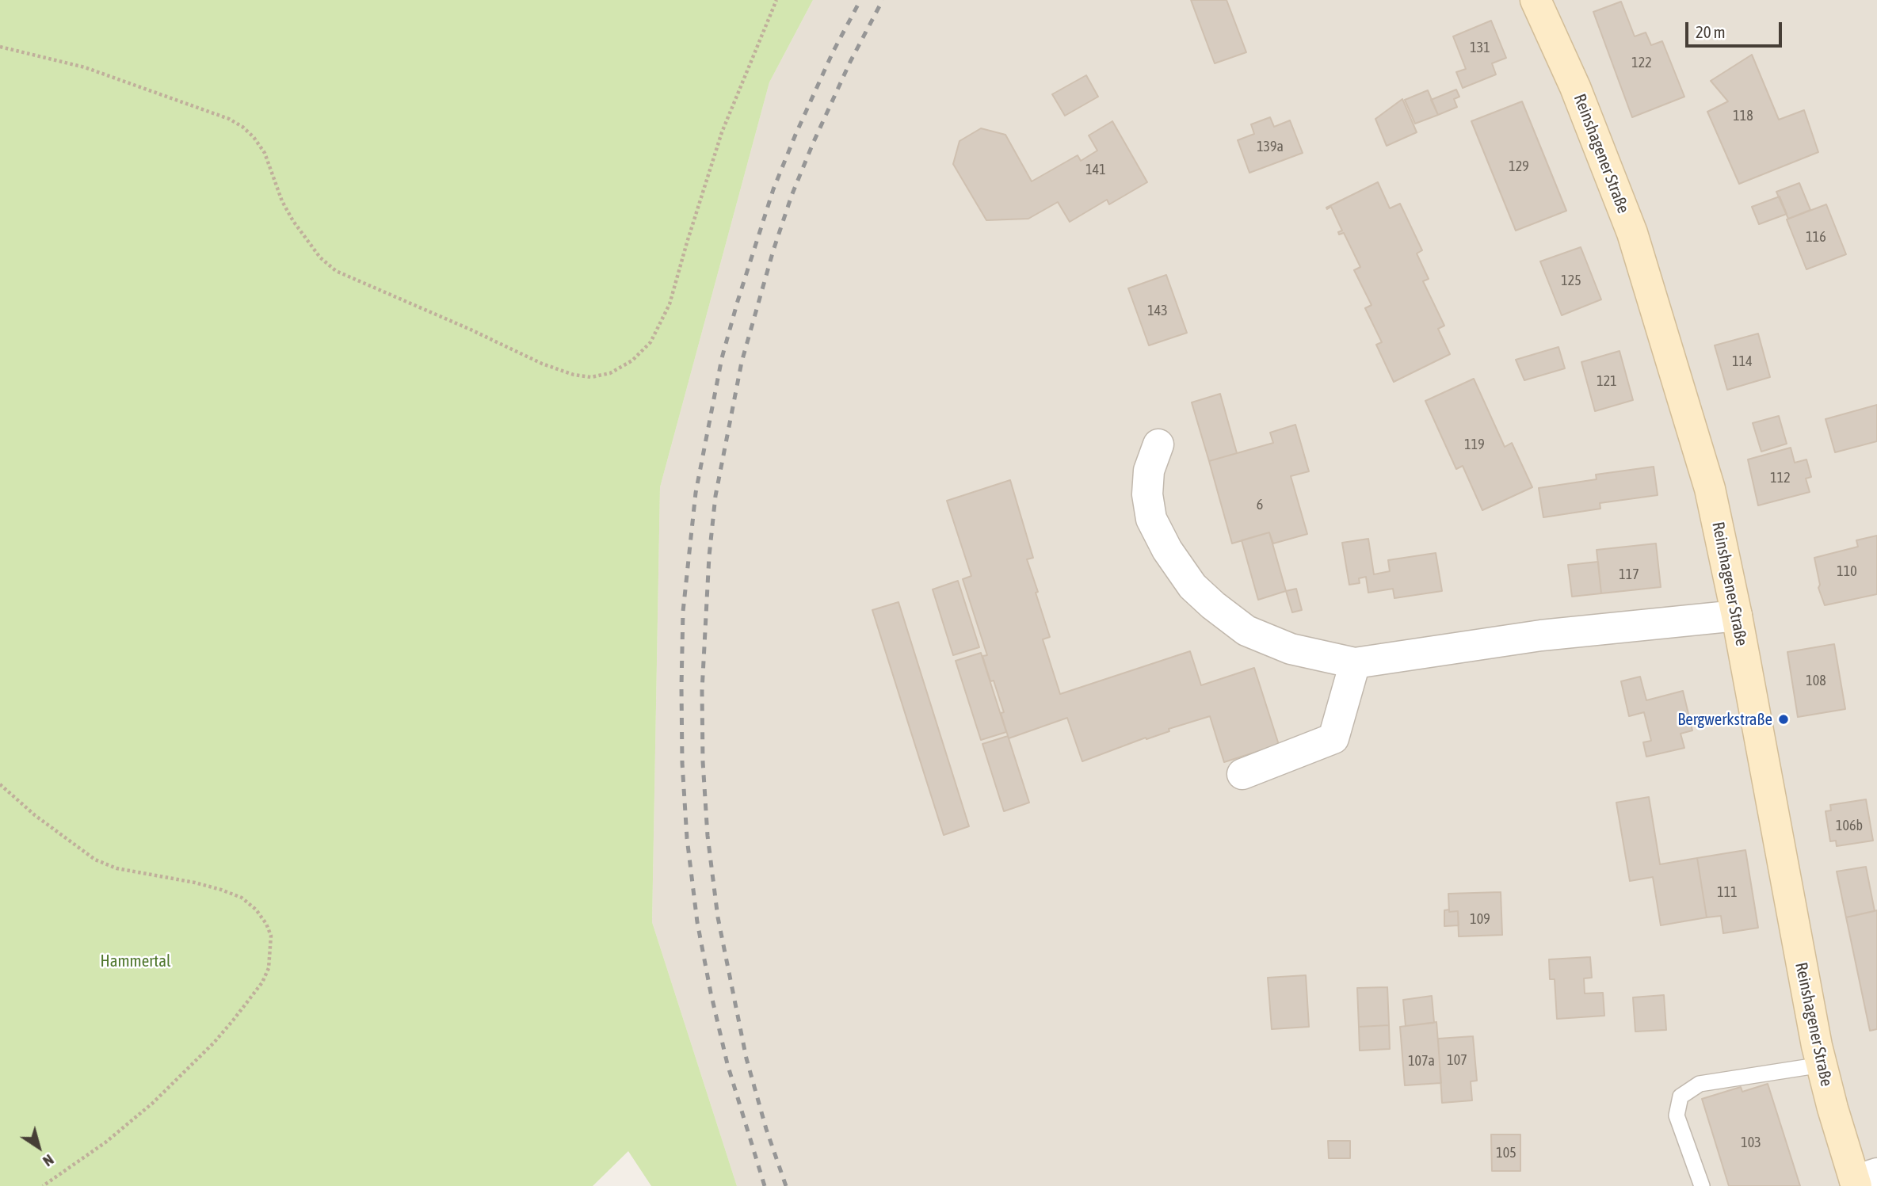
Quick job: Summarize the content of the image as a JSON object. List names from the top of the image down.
{
  "streets": {
    "main road": ["Reinshagener Straße"]
  },
  "parks": ["Hammertal"],
  "places": ["Bergwerkstraße"],
  "house_numbers": [
    "131",
    "122",
    "118",
    "139a",
    "129",
    "141",
    "116",
    "125",
    "143",
    "114",
    "121",
    "119",
    "112",
    "6",
    "110",
    "117",
    "108",
    "106b",
    "111",
    "109",
    "107",
    "107a",
    "103",
    "105"
  ],
  "scale_bar": "20 m",
  "north": "bottom right"
}
